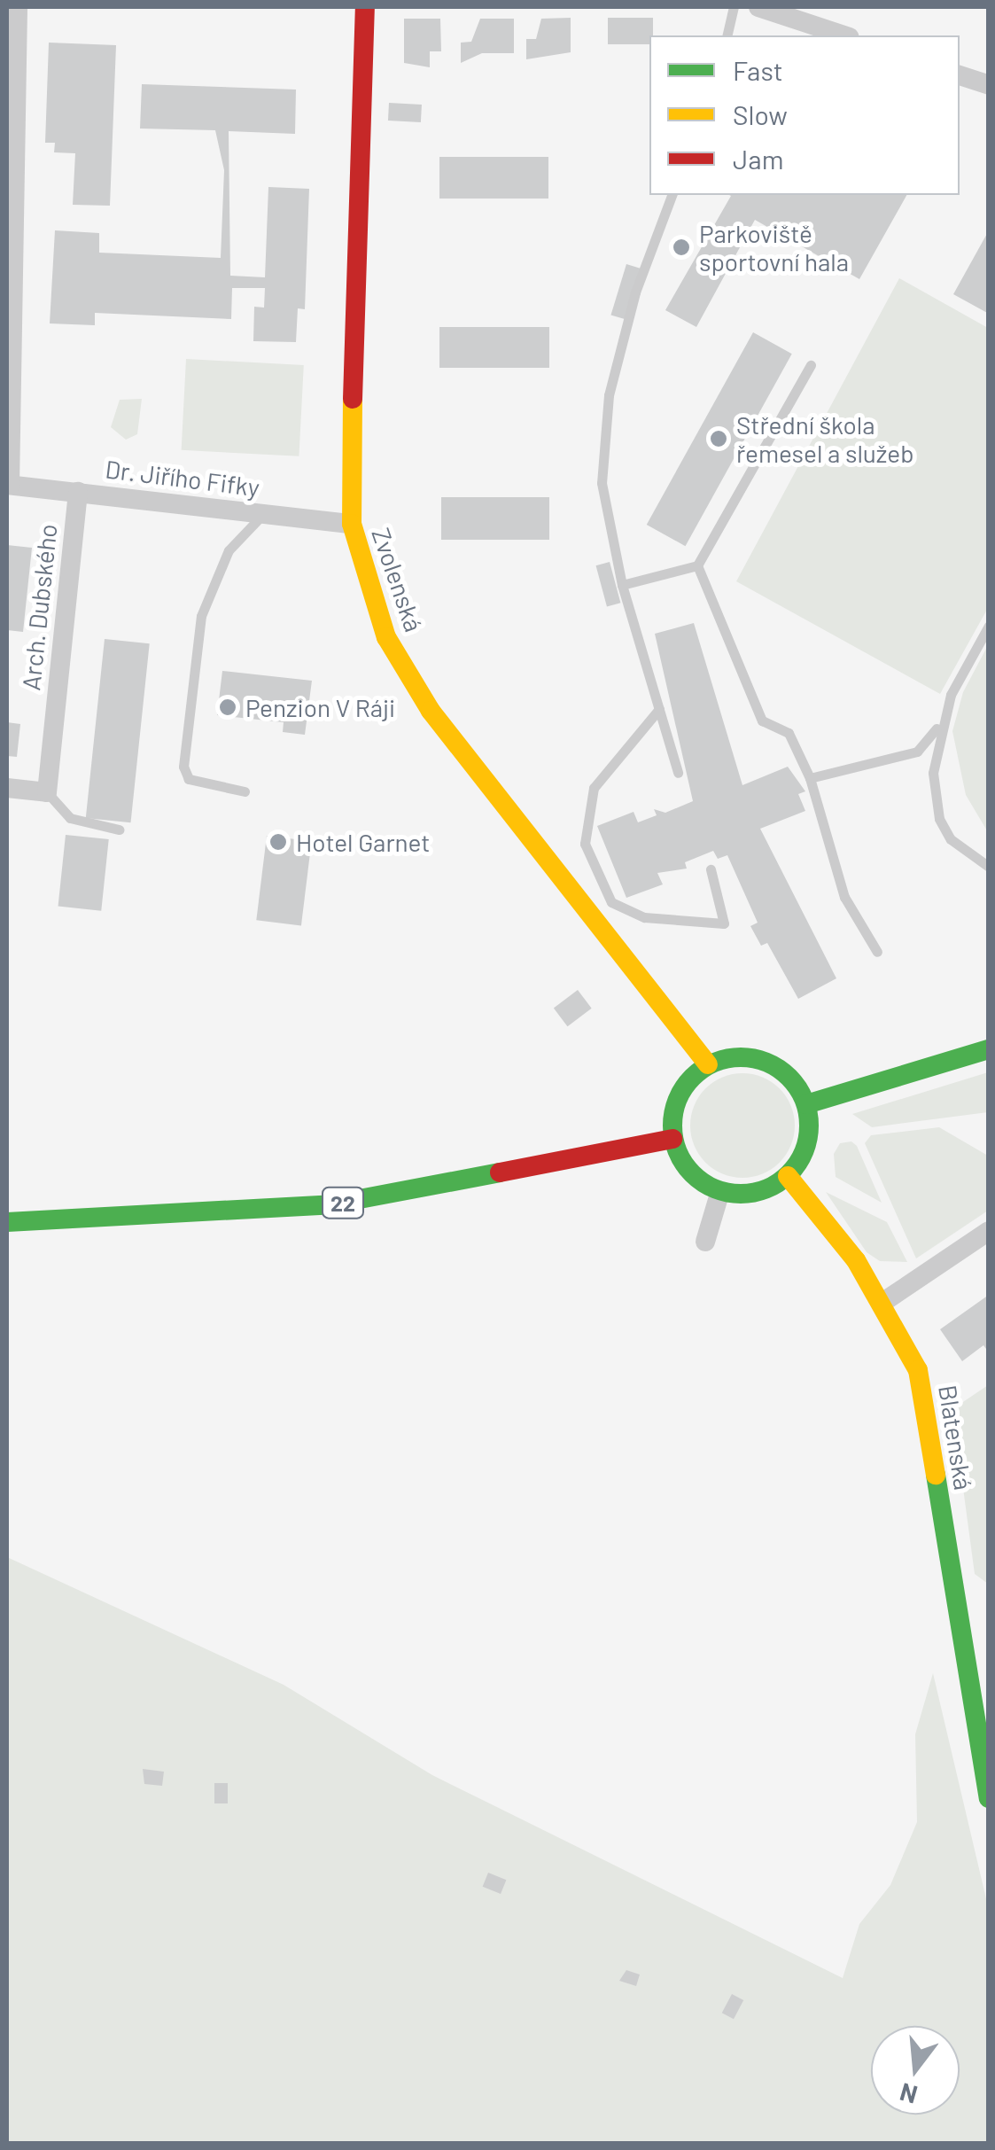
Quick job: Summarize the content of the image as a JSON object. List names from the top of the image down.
{
  "streets": {
    "street": [
      "Dr. Jiřího Fifky",
      "Zvolenská",
      "Arch. Dubského",
      "22",
      "Blatenská"
    ]
  },
  "crossings": [
    ["Dr. Jiřího Fifky", "Zvolenská"],
    ["Dr. Jiřího Fifky", "Arch. Dubského"],
    ["Zvolenská", "22"],
    ["Zvolenská", "Blatenská"],
    ["22", "Blatenská"]
  ],
  "places": [
    "Parkoviště sportovní hala",
    "Střední škola řemesel a služeb",
    "Penzion V Ráji",
    "Hotel Garnet"
  ],
  "legend": ["Fast", "Slow", "Jam"],
  "north": "bottom"
}
